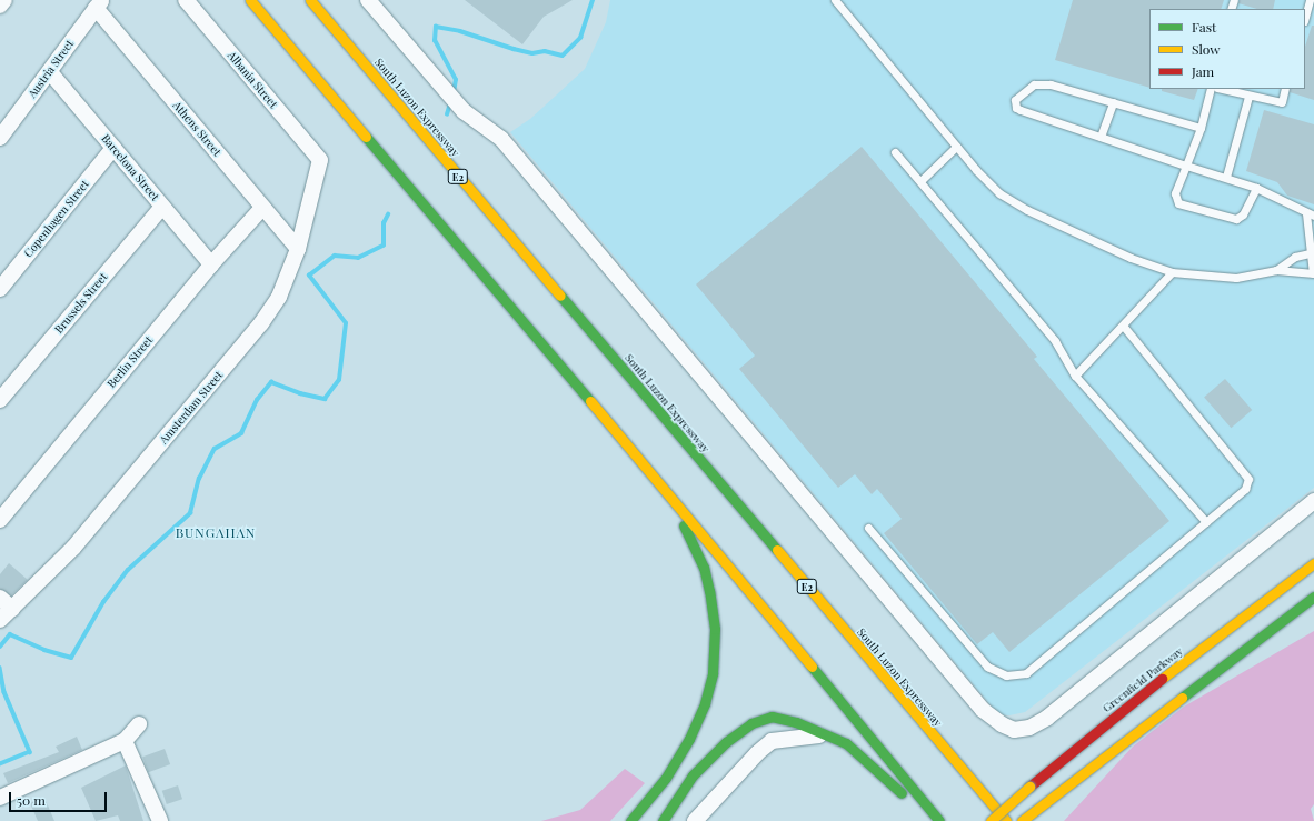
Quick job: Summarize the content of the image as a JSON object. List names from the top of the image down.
{
  "streets": {
    "main road": ["South Luzon Expressway", "E2", "Greenfield Parkway"],
    "street": [
      "Austria Street",
      "Albania Street",
      "Athens Street",
      "Barcelona Street",
      "Copenhagen Street",
      "Brussels Street",
      "Berlin Street",
      "Amsterdam Street"
    ]
  },
  "crossings": [
    ["Austria Street", "Athens Street"],
    ["Austria Street", "Barcelona Street"],
    ["Albania Street", "Amsterdam Street"],
    ["Athens Street", "Berlin Street"],
    ["Athens Street", "Amsterdam Street"],
    ["Barcelona Street", "Copenhagen Street"],
    ["Barcelona Street", "Brussels Street"],
    ["Barcelona Street", "Berlin Street"]
  ],
  "districts": ["BUNGAHAN"],
  "legend": ["Fast", "Slow", "Jam"],
  "scale_bar": "50 m"
}
